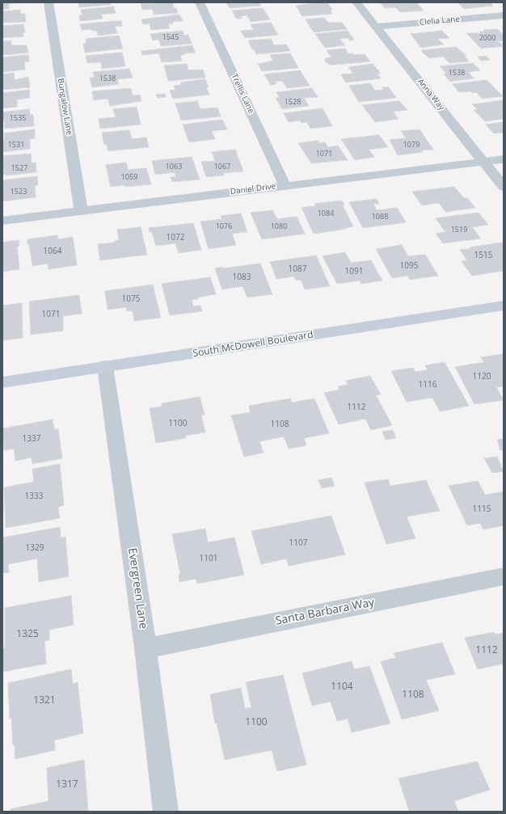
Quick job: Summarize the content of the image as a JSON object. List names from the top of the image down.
{
  "streets": {
    "main road": ["South McDowell Boulevard"],
    "street": [
      "Clelia Lane",
      "Trellis Lane",
      "Anna Way",
      "Bungalow Lane",
      "Daniel Drive",
      "Evergreen Lane",
      "Santa Barbara Way"
    ]
  },
  "crossings": [
    ["Clelia Lane", "Anna Way"],
    ["Trellis Lane", "Daniel Drive"],
    ["Anna Way", "Daniel Drive"],
    ["Bungalow Lane", "Daniel Drive"],
    ["South McDowell Boulevard", "Evergreen Lane"],
    ["Evergreen Lane", "Santa Barbara Way"]
  ],
  "house_numbers": [
    "1545",
    "2000",
    "1538",
    "1538",
    "1528",
    "1535",
    "1531",
    "1079",
    "1071",
    "1063",
    "1067",
    "1527",
    "1059",
    "1523",
    "1084",
    "1088",
    "1076",
    "1080",
    "1519",
    "1072",
    "1064",
    "1515",
    "1095",
    "1087",
    "1091",
    "1083",
    "1075",
    "1071",
    "1120",
    "1116",
    "1112",
    "1100",
    "1108",
    "1337",
    "1333",
    "1115",
    "1107",
    "1329",
    "1101",
    "1325",
    "1112",
    "1104",
    "1108",
    "1321",
    "1100",
    "1317"
  ]
}
